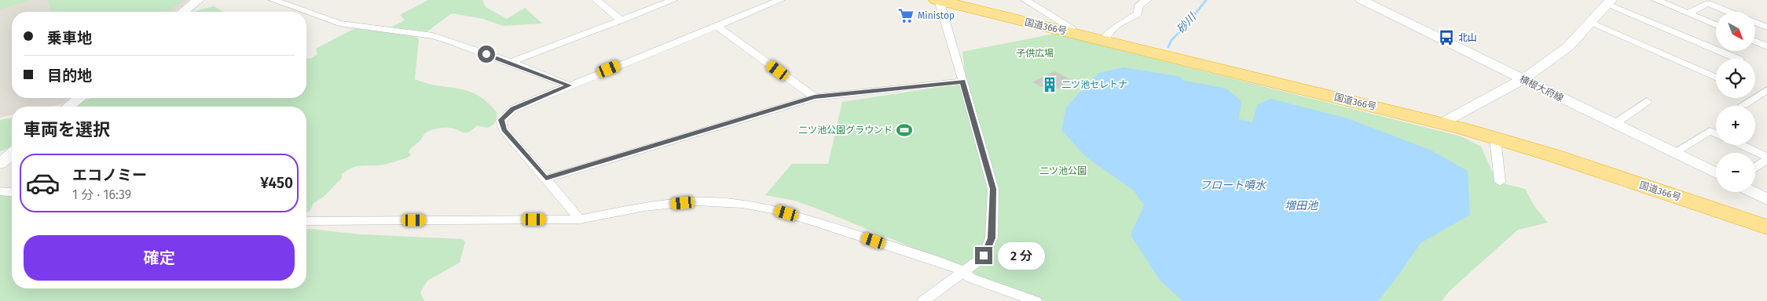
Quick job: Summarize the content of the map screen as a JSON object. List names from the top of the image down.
{
  "streets": {
    "highway": ["国道366号"],
    "street": ["横根大府線"]
  },
  "water": ["砂川", "フロート噴水", "増田池"],
  "parks": ["子供広場", "二ツ池公園"],
  "places": {
    "supermarket": ["Ministop"],
    "bus stop": ["北山"],
    "building": ["二ツ池セレトナ"],
    "sports": ["二ツ池公園グラウンド"]
  },
  "north": "bottom right",
  "page": {
    "map_buttons": ["+", "−"],
    "banner": ["乗車地", "目的地"],
    "heading": "車両を選択",
    "list": [
      {
        "name": "エコノミー",
        "note": "1 分 · 16:39",
        "value": "¥450"
      }
    ],
    "buttons": "確定",
    "bubble": "2 分"
  }
}
